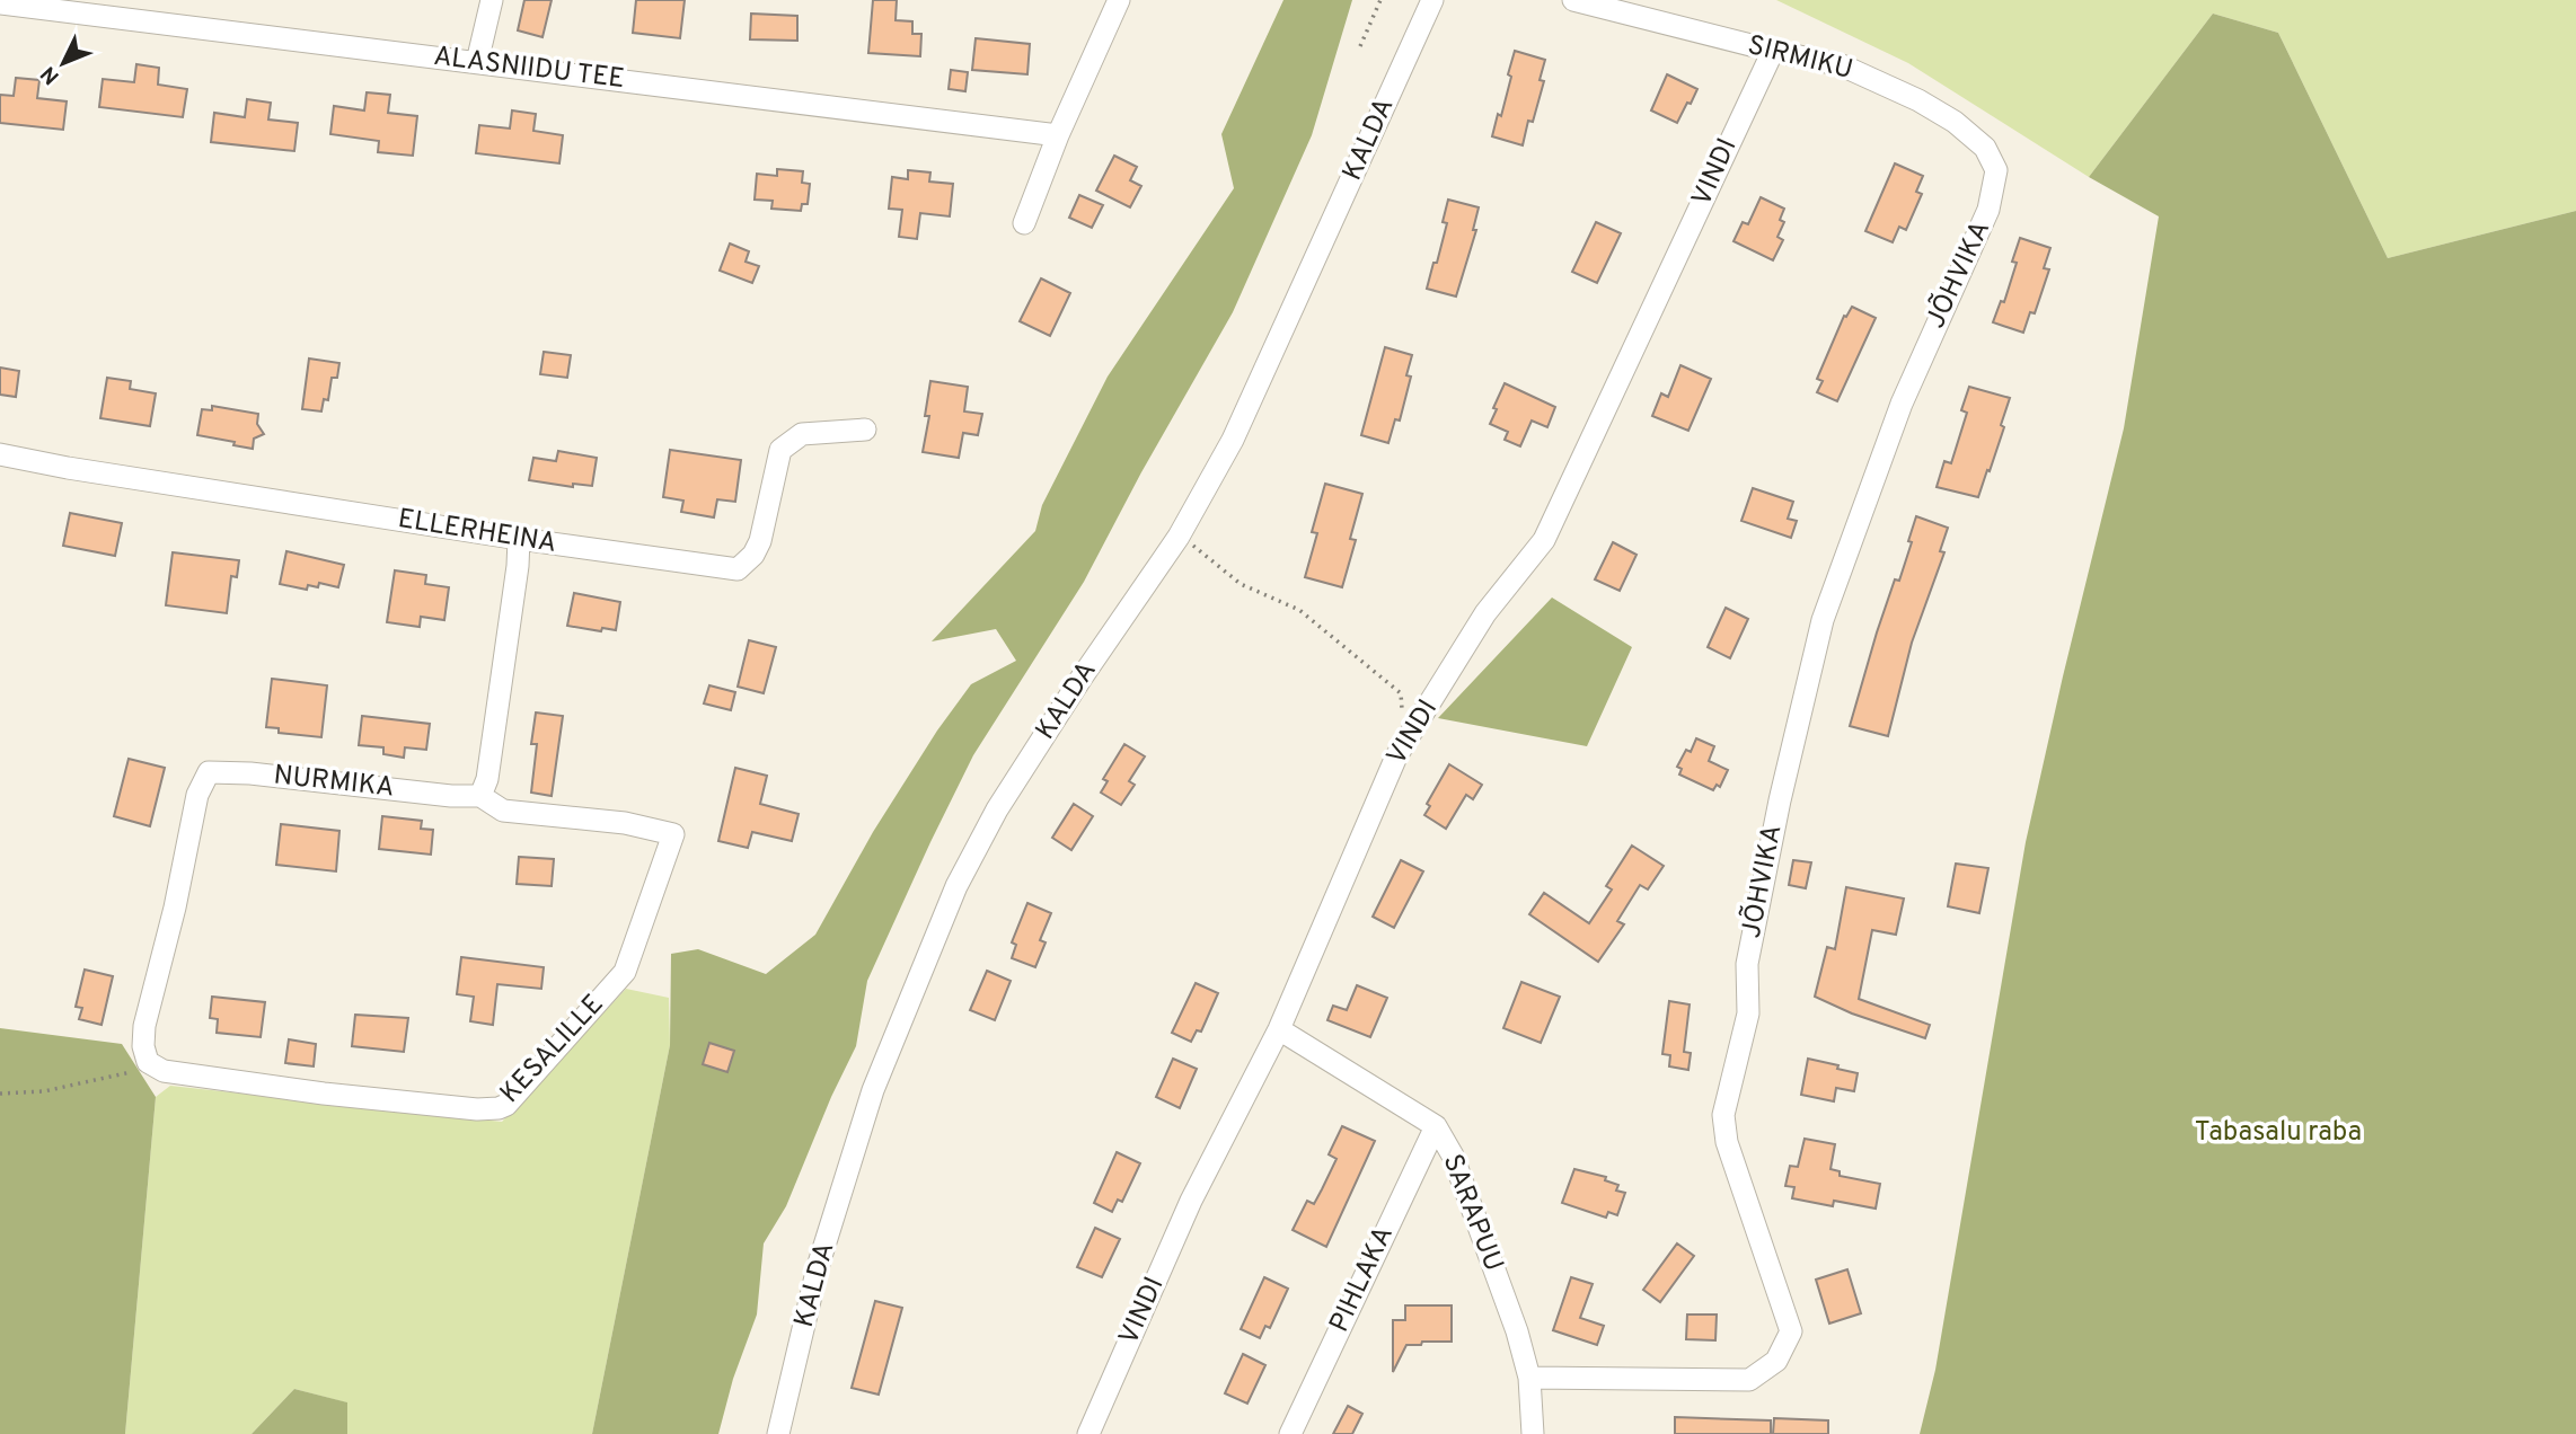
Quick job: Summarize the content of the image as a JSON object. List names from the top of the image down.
{
  "streets": {
    "street": [
      "SIRMIKU",
      "ALASNIIDU TEE",
      "KALDA",
      "VINDI",
      "JÕHVIKA",
      "ELLERHEINA",
      "NURMIKA",
      "KESALILLE",
      "SARAPUU",
      "PIHLAKA"
    ]
  },
  "crossings": [
    ["SIRMIKU", "VINDI"],
    ["SIRMIKU", "JÕHVIKA"],
    ["VINDI", "SARAPUU"],
    ["JÕHVIKA", "SARAPUU"],
    ["NURMIKA", "KESALILLE"],
    ["SARAPUU", "PIHLAKA"]
  ],
  "parks": ["Tabasalu raba"],
  "north": "bottom left"
}
